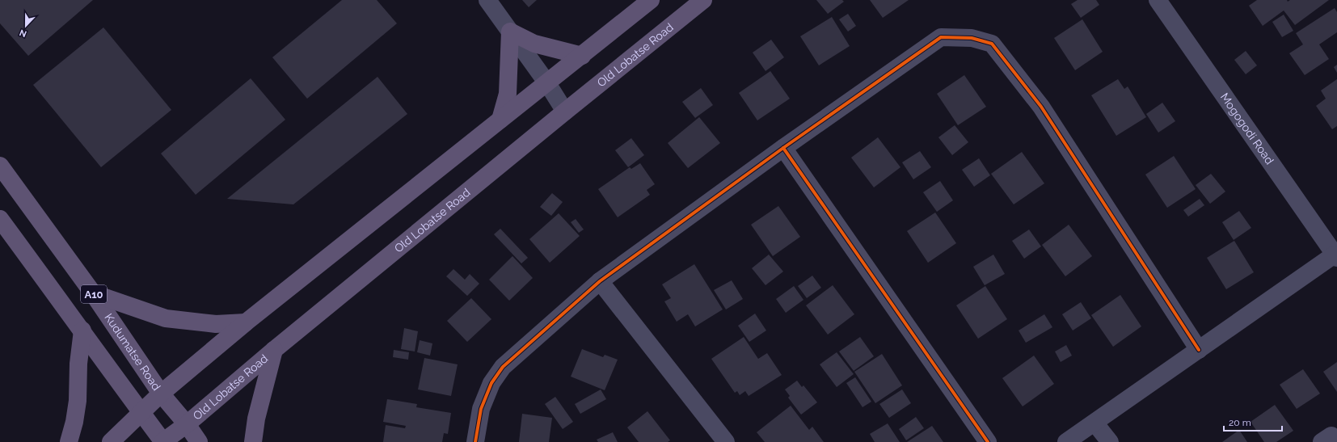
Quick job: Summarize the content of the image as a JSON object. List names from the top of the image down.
{
  "streets": {
    "main road": ["Old Lobatse Road", "A10", "Kudumatse Road"],
    "street": ["Mogogodi Road"]
  },
  "crossings": [
    ["Old Lobatse Road", "A10"],
    ["Old Lobatse Road", "Kudumatse Road"]
  ],
  "scale_bar": "20 m",
  "north": "bottom"
}
